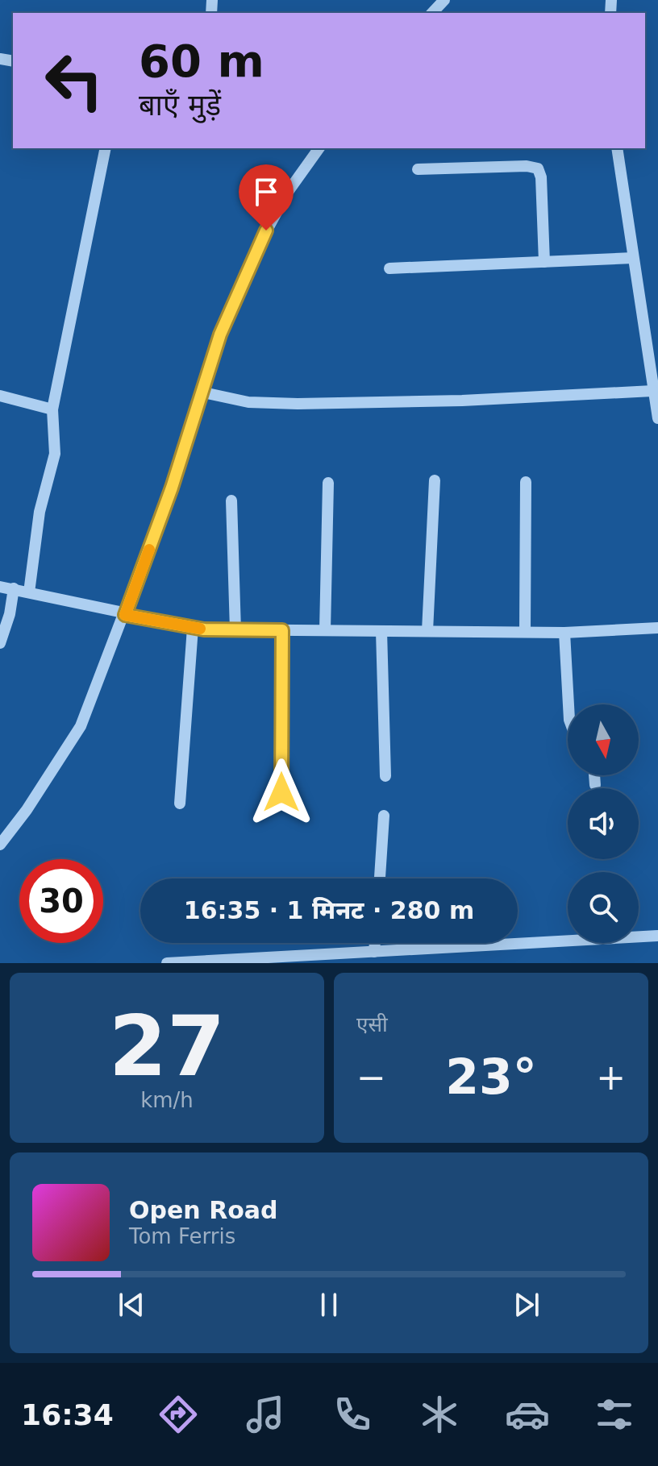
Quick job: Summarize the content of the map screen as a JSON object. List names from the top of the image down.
{
  "north": "bottom",
  "page": {
    "turn": ["60 m", "बाएँ मुड़ें"],
    "limit": "30",
    "trip": "16:35 · 1 मिनट · 280 m",
    "tile": [
      ["27", "km/h"],
      "एसी"
    ],
    "heat": ["−", "23°", "+"],
    "song": ["Open Road", "Tom Ferris"],
    "tabs": "16:34"
  }
}
